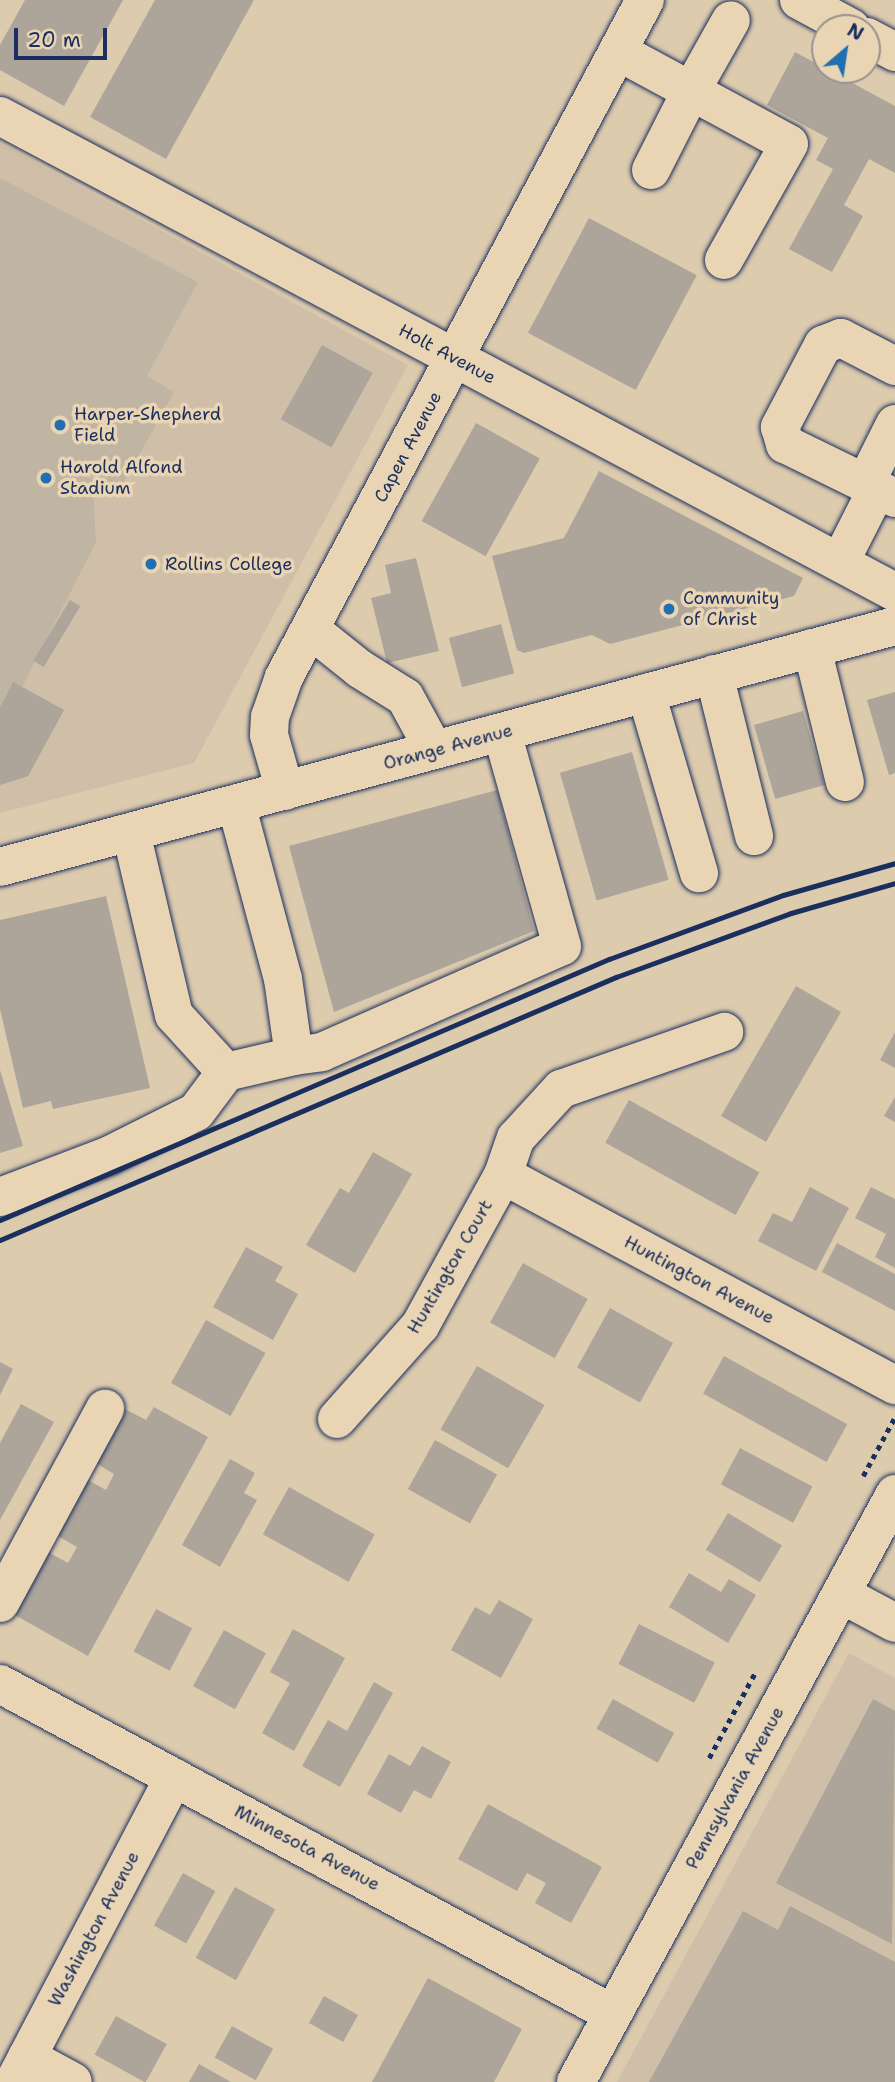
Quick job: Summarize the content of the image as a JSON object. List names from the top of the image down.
{
  "streets": {
    "street": [
      "Holt Avenue",
      "Capen Avenue",
      "Orange Avenue",
      "Huntington Court",
      "Huntington Avenue",
      "Pennsylvania Avenue",
      "Minnesota Avenue",
      "Washington Avenue"
    ]
  },
  "crossings": [
    ["Holt Avenue", "Capen Avenue"],
    ["Capen Avenue", "Orange Avenue"],
    ["Huntington Court", "Huntington Avenue"],
    ["Pennsylvania Avenue", "Minnesota Avenue"],
    ["Minnesota Avenue", "Washington Avenue"]
  ],
  "places": [
    "Harper-Shepherd Field",
    "Harold Alfond Stadium",
    "Rollins College",
    "Community of Christ"
  ],
  "scale_bar": "20 m",
  "north": "top right"
}
